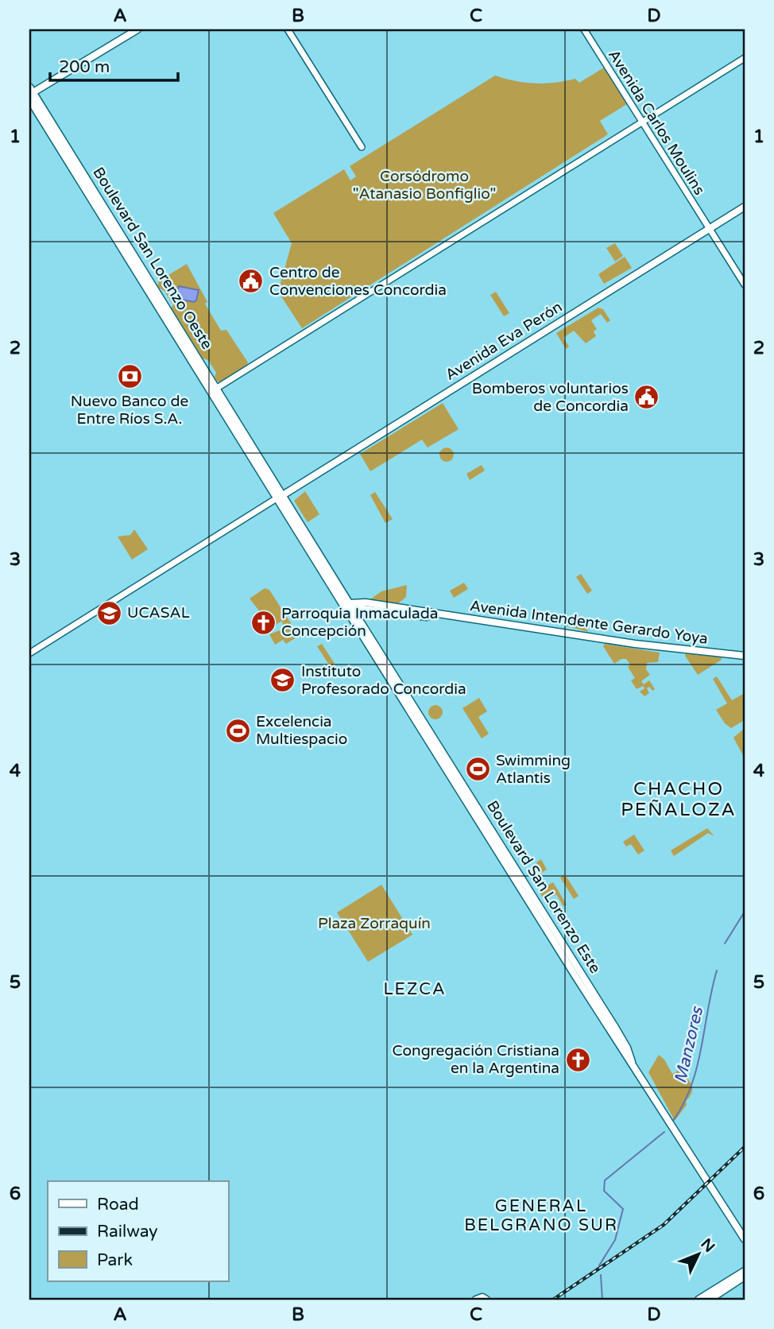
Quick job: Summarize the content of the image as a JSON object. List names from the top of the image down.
{
  "streets": {
    "main road": [
      "Boulevard San Lorenzo Oeste",
      "Avenida Eva Perón",
      "Avenida Intendente Gerardo Yoya",
      "Boulevard San Lorenzo Este"
    ],
    "street": ["Avenida Carlos Moulins"]
  },
  "crossings": [
    ["Avenida Carlos Moulins", "Avenida Eva Perón"],
    ["Boulevard San Lorenzo Oeste", "Boulevard San Lorenzo Este"],
    ["Avenida Eva Perón", "Boulevard San Lorenzo Este"],
    ["Avenida Intendente Gerardo Yoya", "Boulevard San Lorenzo Este"]
  ],
  "districts": ["CHACHO PEÑALOZA", "LEZCA", "GENERAL BELGRANO SUR"],
  "water": ["Manzores"],
  "parks": ["Corsódromo \"Atanasio Bonfiglio\"", "Plaza Zorraquín"],
  "places": {
    "public building": ["Centro de Convenciones Concordia", "Bomberos voluntarios de Concordia"],
    "bank": ["Nuevo Banco de Entre Ríos S.A."],
    "school or university": ["UCASAL", "Instituto Profesorado Concordia"],
    "church": ["Parroquia Inmaculada Concepción", "Congregación Cristiana en la Argentina"],
    "sports": ["Excelencia Multiespacio", "Swimming Atlantis"]
  },
  "legend": ["Road", "Railway", "Park"],
  "scale_bar": "200 m",
  "north": "top right",
  "grid": {
    "columns": [
      "A",
      "B",
      "C",
      "D"
    ],
    "rows": [
      "1",
      "2",
      "3",
      "4",
      "5",
      "6"
    ]
  }
}
